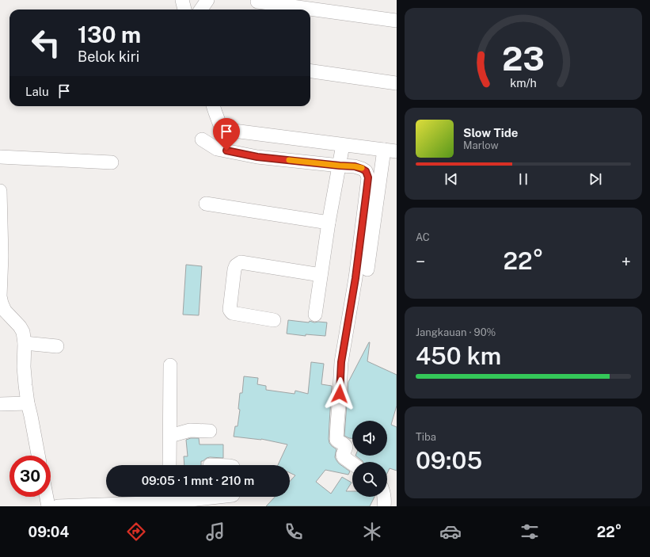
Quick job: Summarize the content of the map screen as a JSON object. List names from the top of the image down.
{
  "page": {
    "turn": ["130 m", "Belok kiri"],
    "then": "Lalu",
    "song": ["Slow Tide", "Marlow"],
    "tile": [
      "AC",
      ["Jangkauan · 90%", "450 km"],
      ["Tiba", "09:05"]
    ],
    "heat": ["−", "22°", "+"],
    "limit": "30",
    "trip": "09:05 · 1 mnt · 210 m",
    "tabs": ["09:04", "22°"],
    "gauge": ["23", "km/h"]
  }
}
